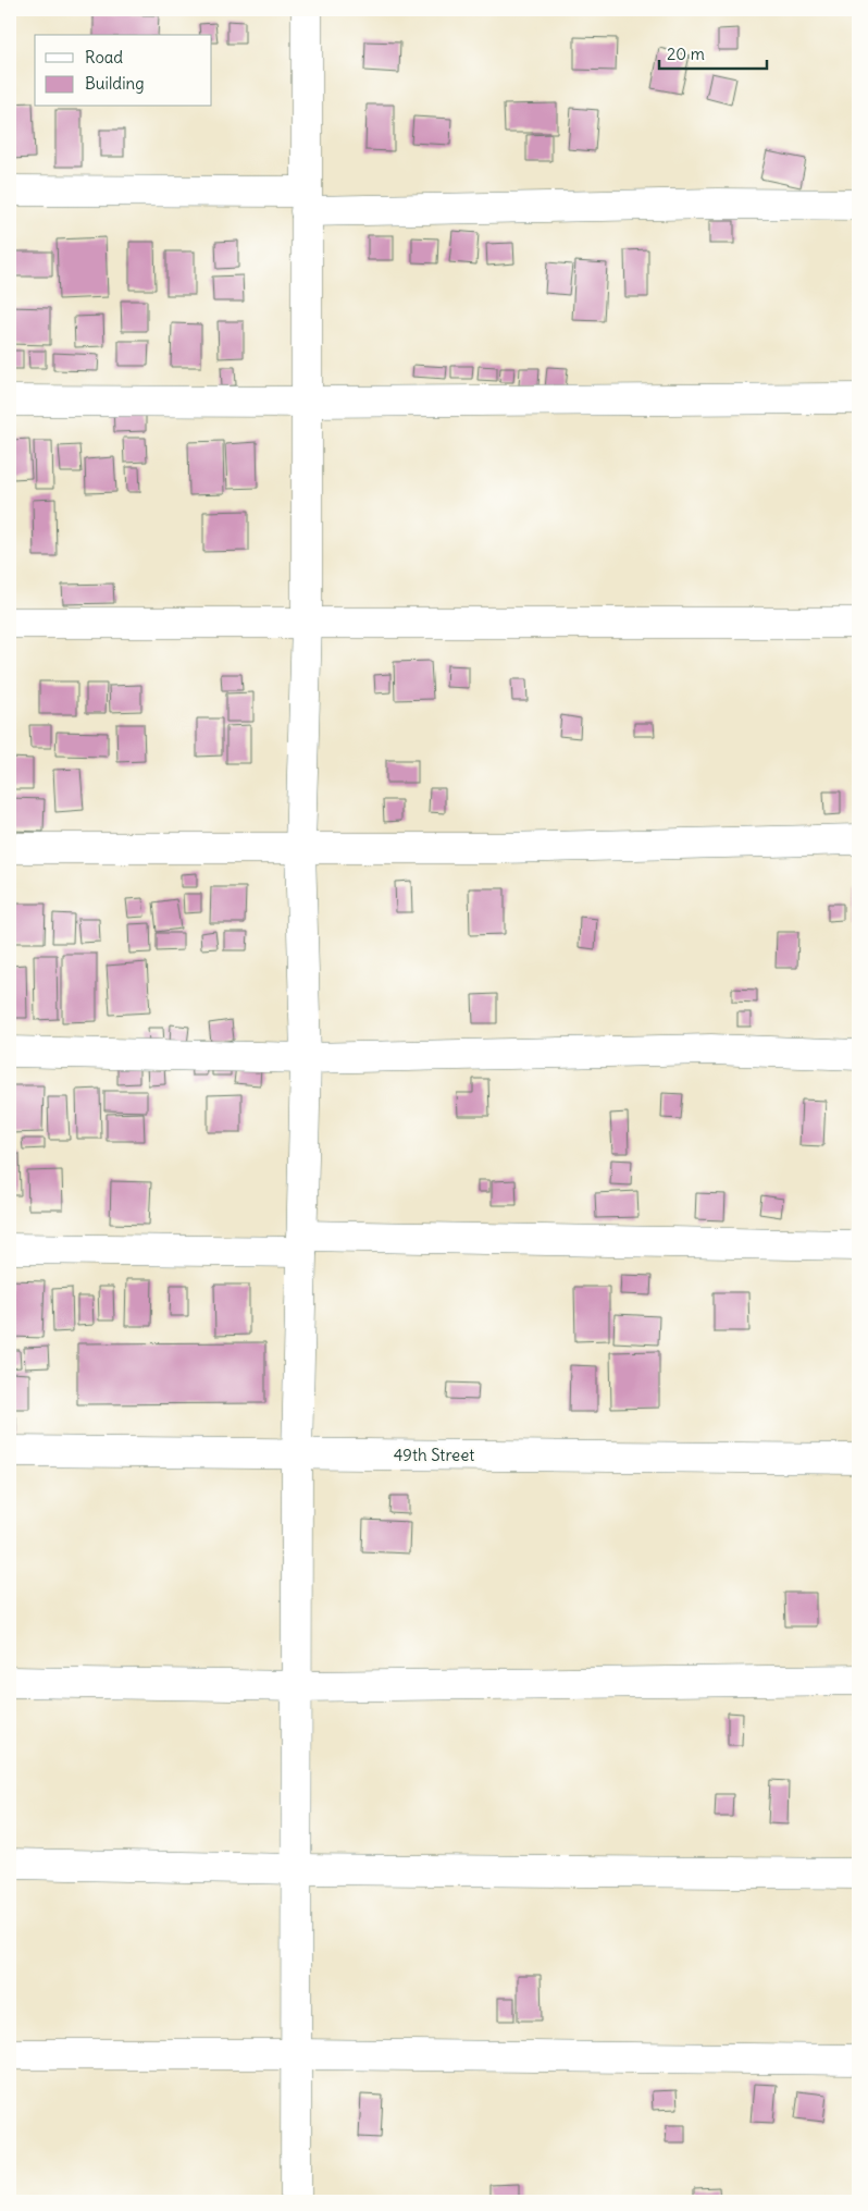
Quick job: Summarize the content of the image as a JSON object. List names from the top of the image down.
{
  "streets": {
    "street": ["49th Street"]
  },
  "legend": ["Road", "Building"],
  "scale_bar": "20 m"
}
